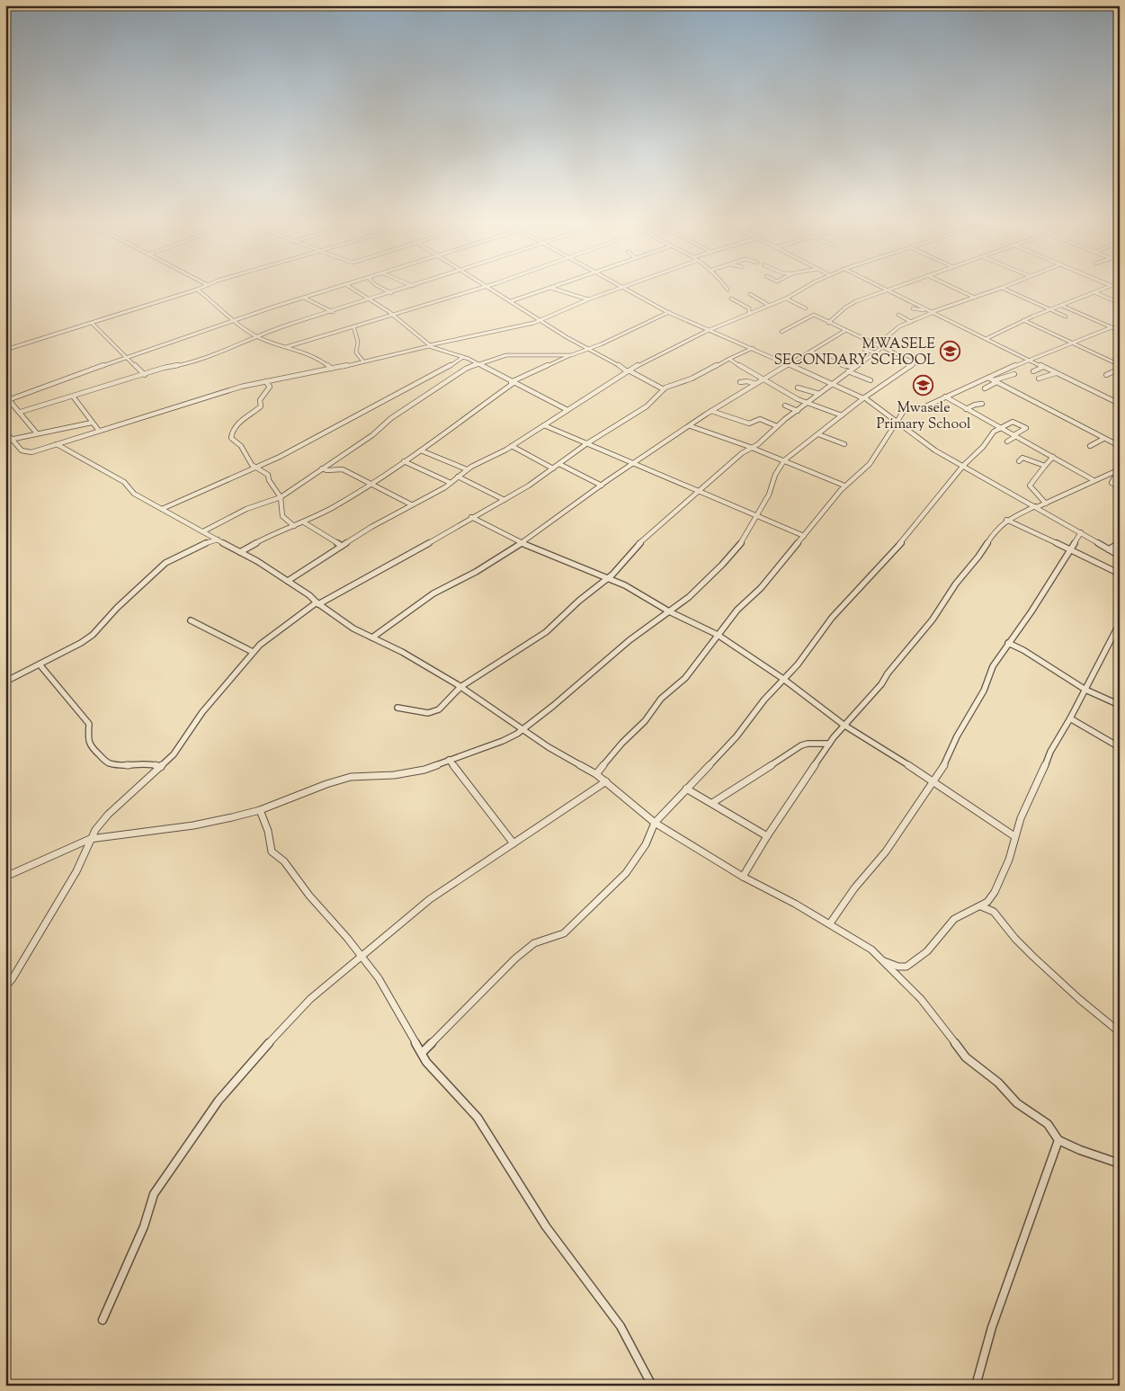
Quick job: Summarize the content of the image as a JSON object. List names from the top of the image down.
{
  "places": {
    "school or university": ["MWASELE SECONDARY SCHOOL", "Mwasele Primary School"]
  }
}
